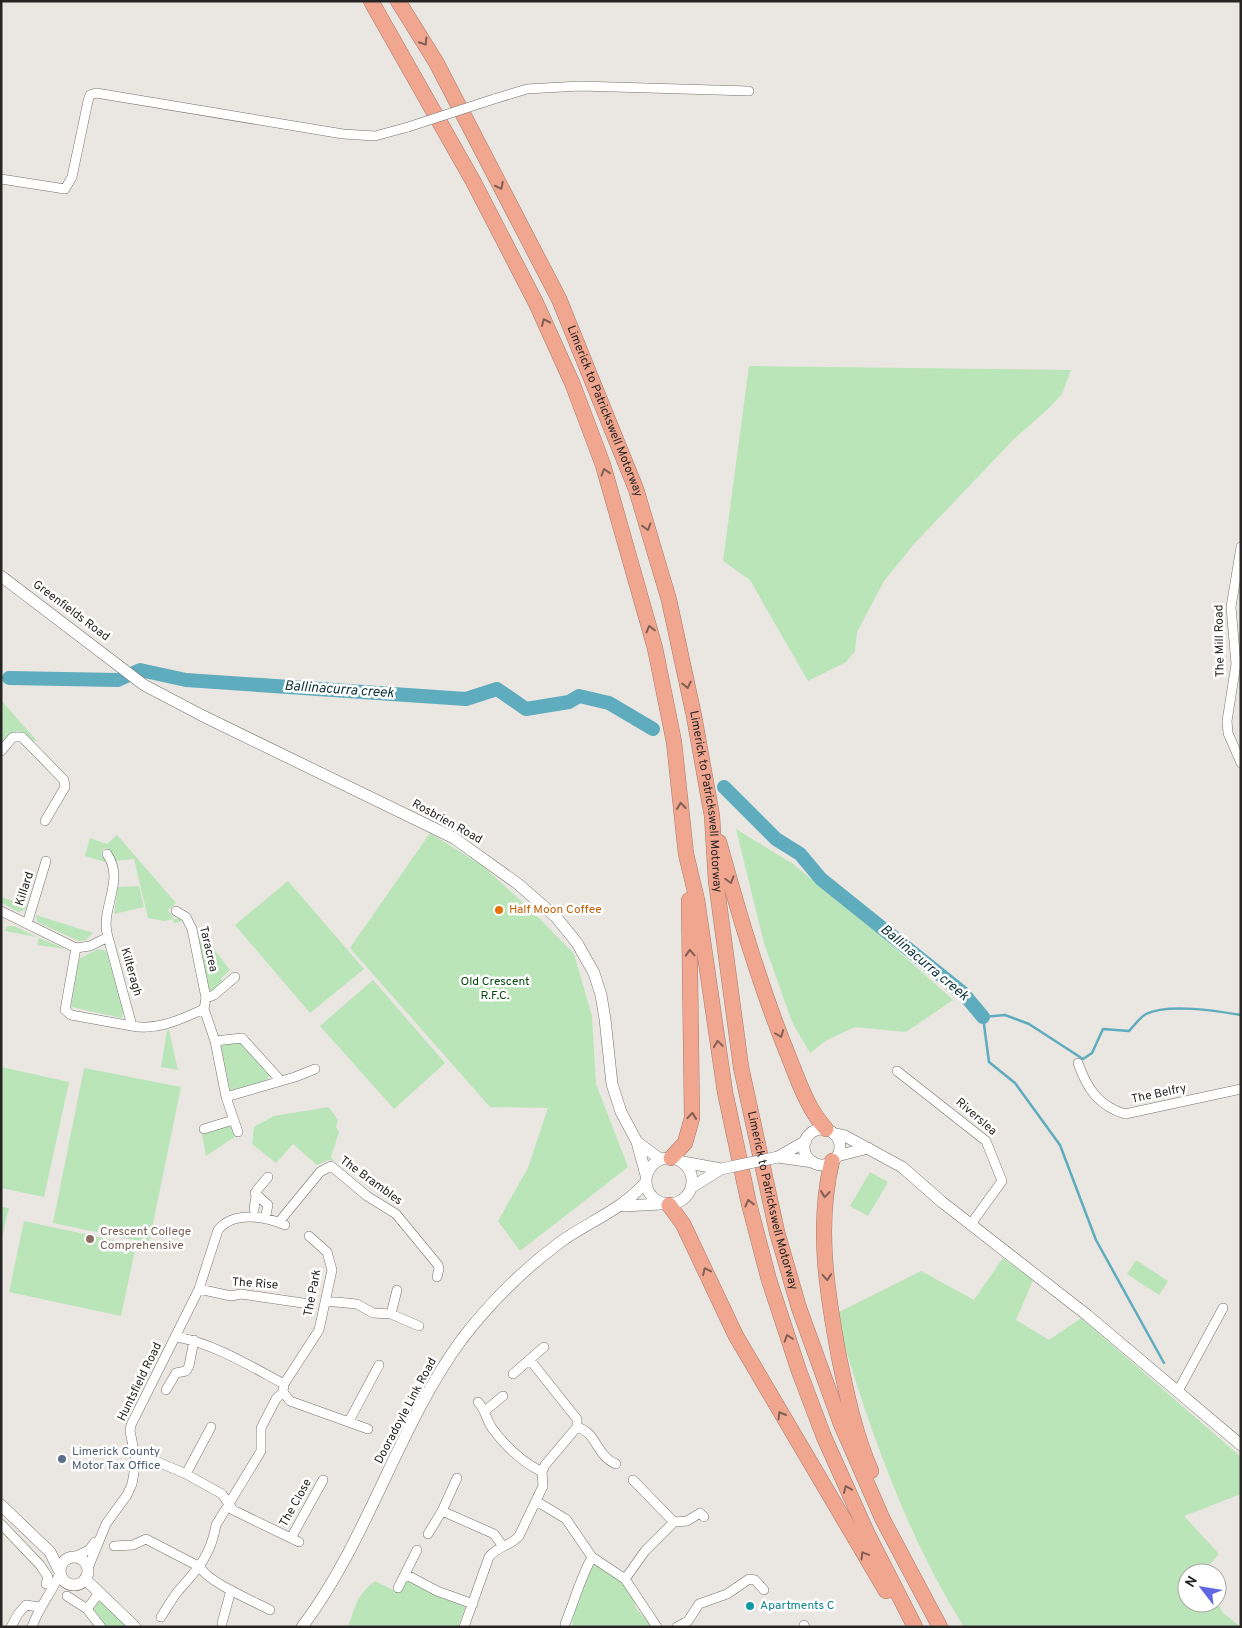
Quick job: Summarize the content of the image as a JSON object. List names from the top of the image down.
{
  "streets": {
    "highway": ["Limerick to Patrickswell Motorway"],
    "street": [
      "Greenfields Road",
      "The Mill Road",
      "Rosbrien Road",
      "Killard",
      "Taracrea",
      "Kilteragh",
      "The Belfry",
      "Riverslea",
      "The Brambles",
      "The Rise",
      "The Park",
      "Huntsfield Road",
      "Dooradoyle Link Road",
      "The Close"
    ]
  },
  "crossings": [
    ["Greenfields Road", "Rosbrien Road"],
    ["Rosbrien Road", "Dooradoyle Link Road"],
    ["The Brambles", "Huntsfield Road"],
    ["The Rise", "Huntsfield Road"],
    ["The Park", "The Close"]
  ],
  "water": ["Ballinacurra creek"],
  "parks": ["Old Crescent R.F.C."],
  "places": [
    "Half Moon Coffee",
    "Crescent College Comprehensive",
    "Limerick County Motor Tax Office",
    "Apartments C"
  ],
  "north": "top left"
}
